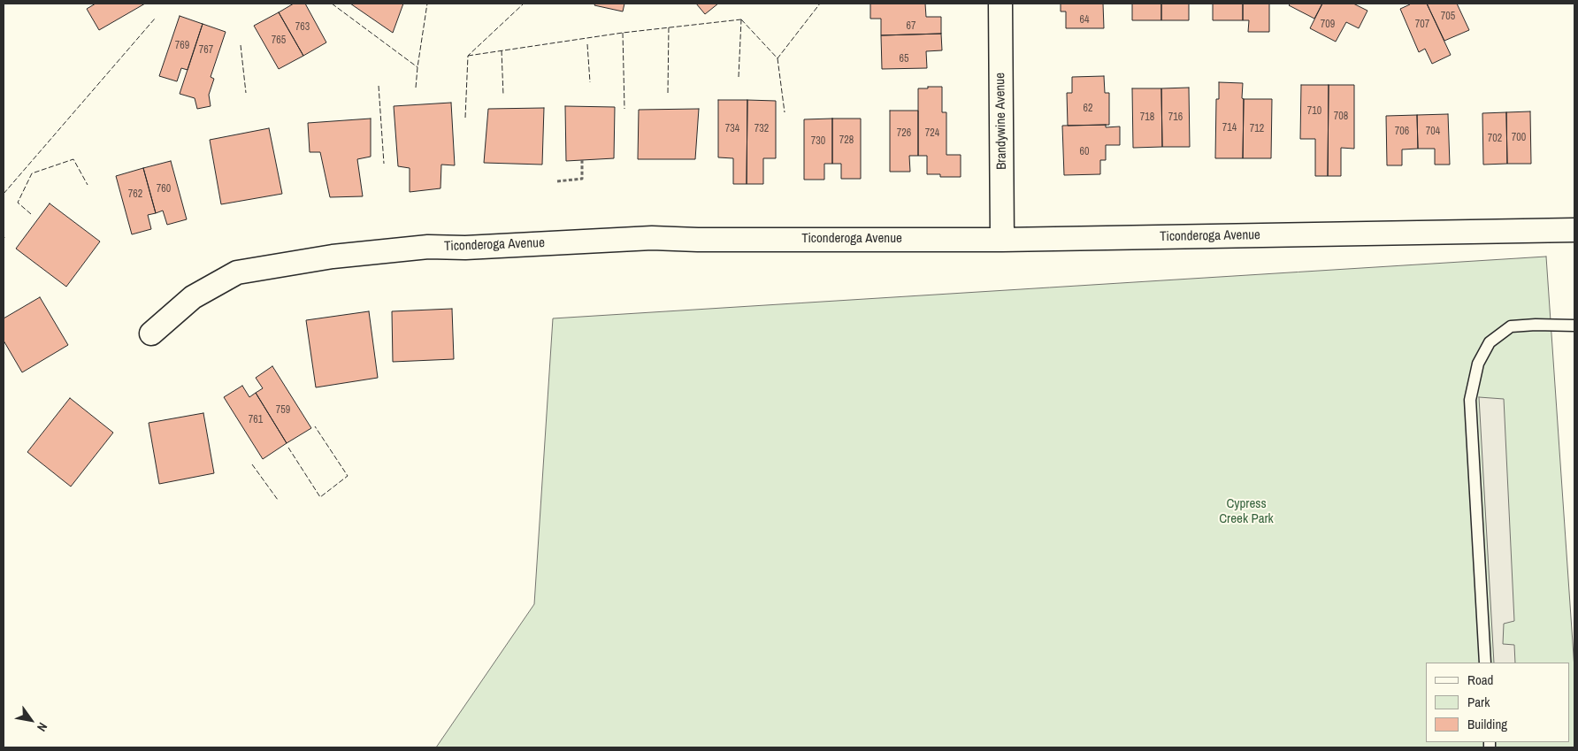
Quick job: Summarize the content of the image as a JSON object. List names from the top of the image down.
{
  "streets": {
    "street": ["Brandywine Avenue", "Ticonderoga Avenue"]
  },
  "crossings": [
    ["Brandywine Avenue", "Ticonderoga Avenue"]
  ],
  "parks": ["Cypress Creek Park"],
  "house_numbers": [
    "705",
    "64",
    "709",
    "707",
    "67",
    "763",
    "765",
    "769",
    "767",
    "65",
    "62",
    "710",
    "708",
    "718",
    "716",
    "714",
    "734",
    "732",
    "712",
    "706",
    "704",
    "726",
    "724",
    "700",
    "702",
    "728",
    "730",
    "60",
    "760",
    "762",
    "759",
    "761"
  ],
  "legend": ["Road", "Park", "Building"],
  "north": "bottom right"
}
